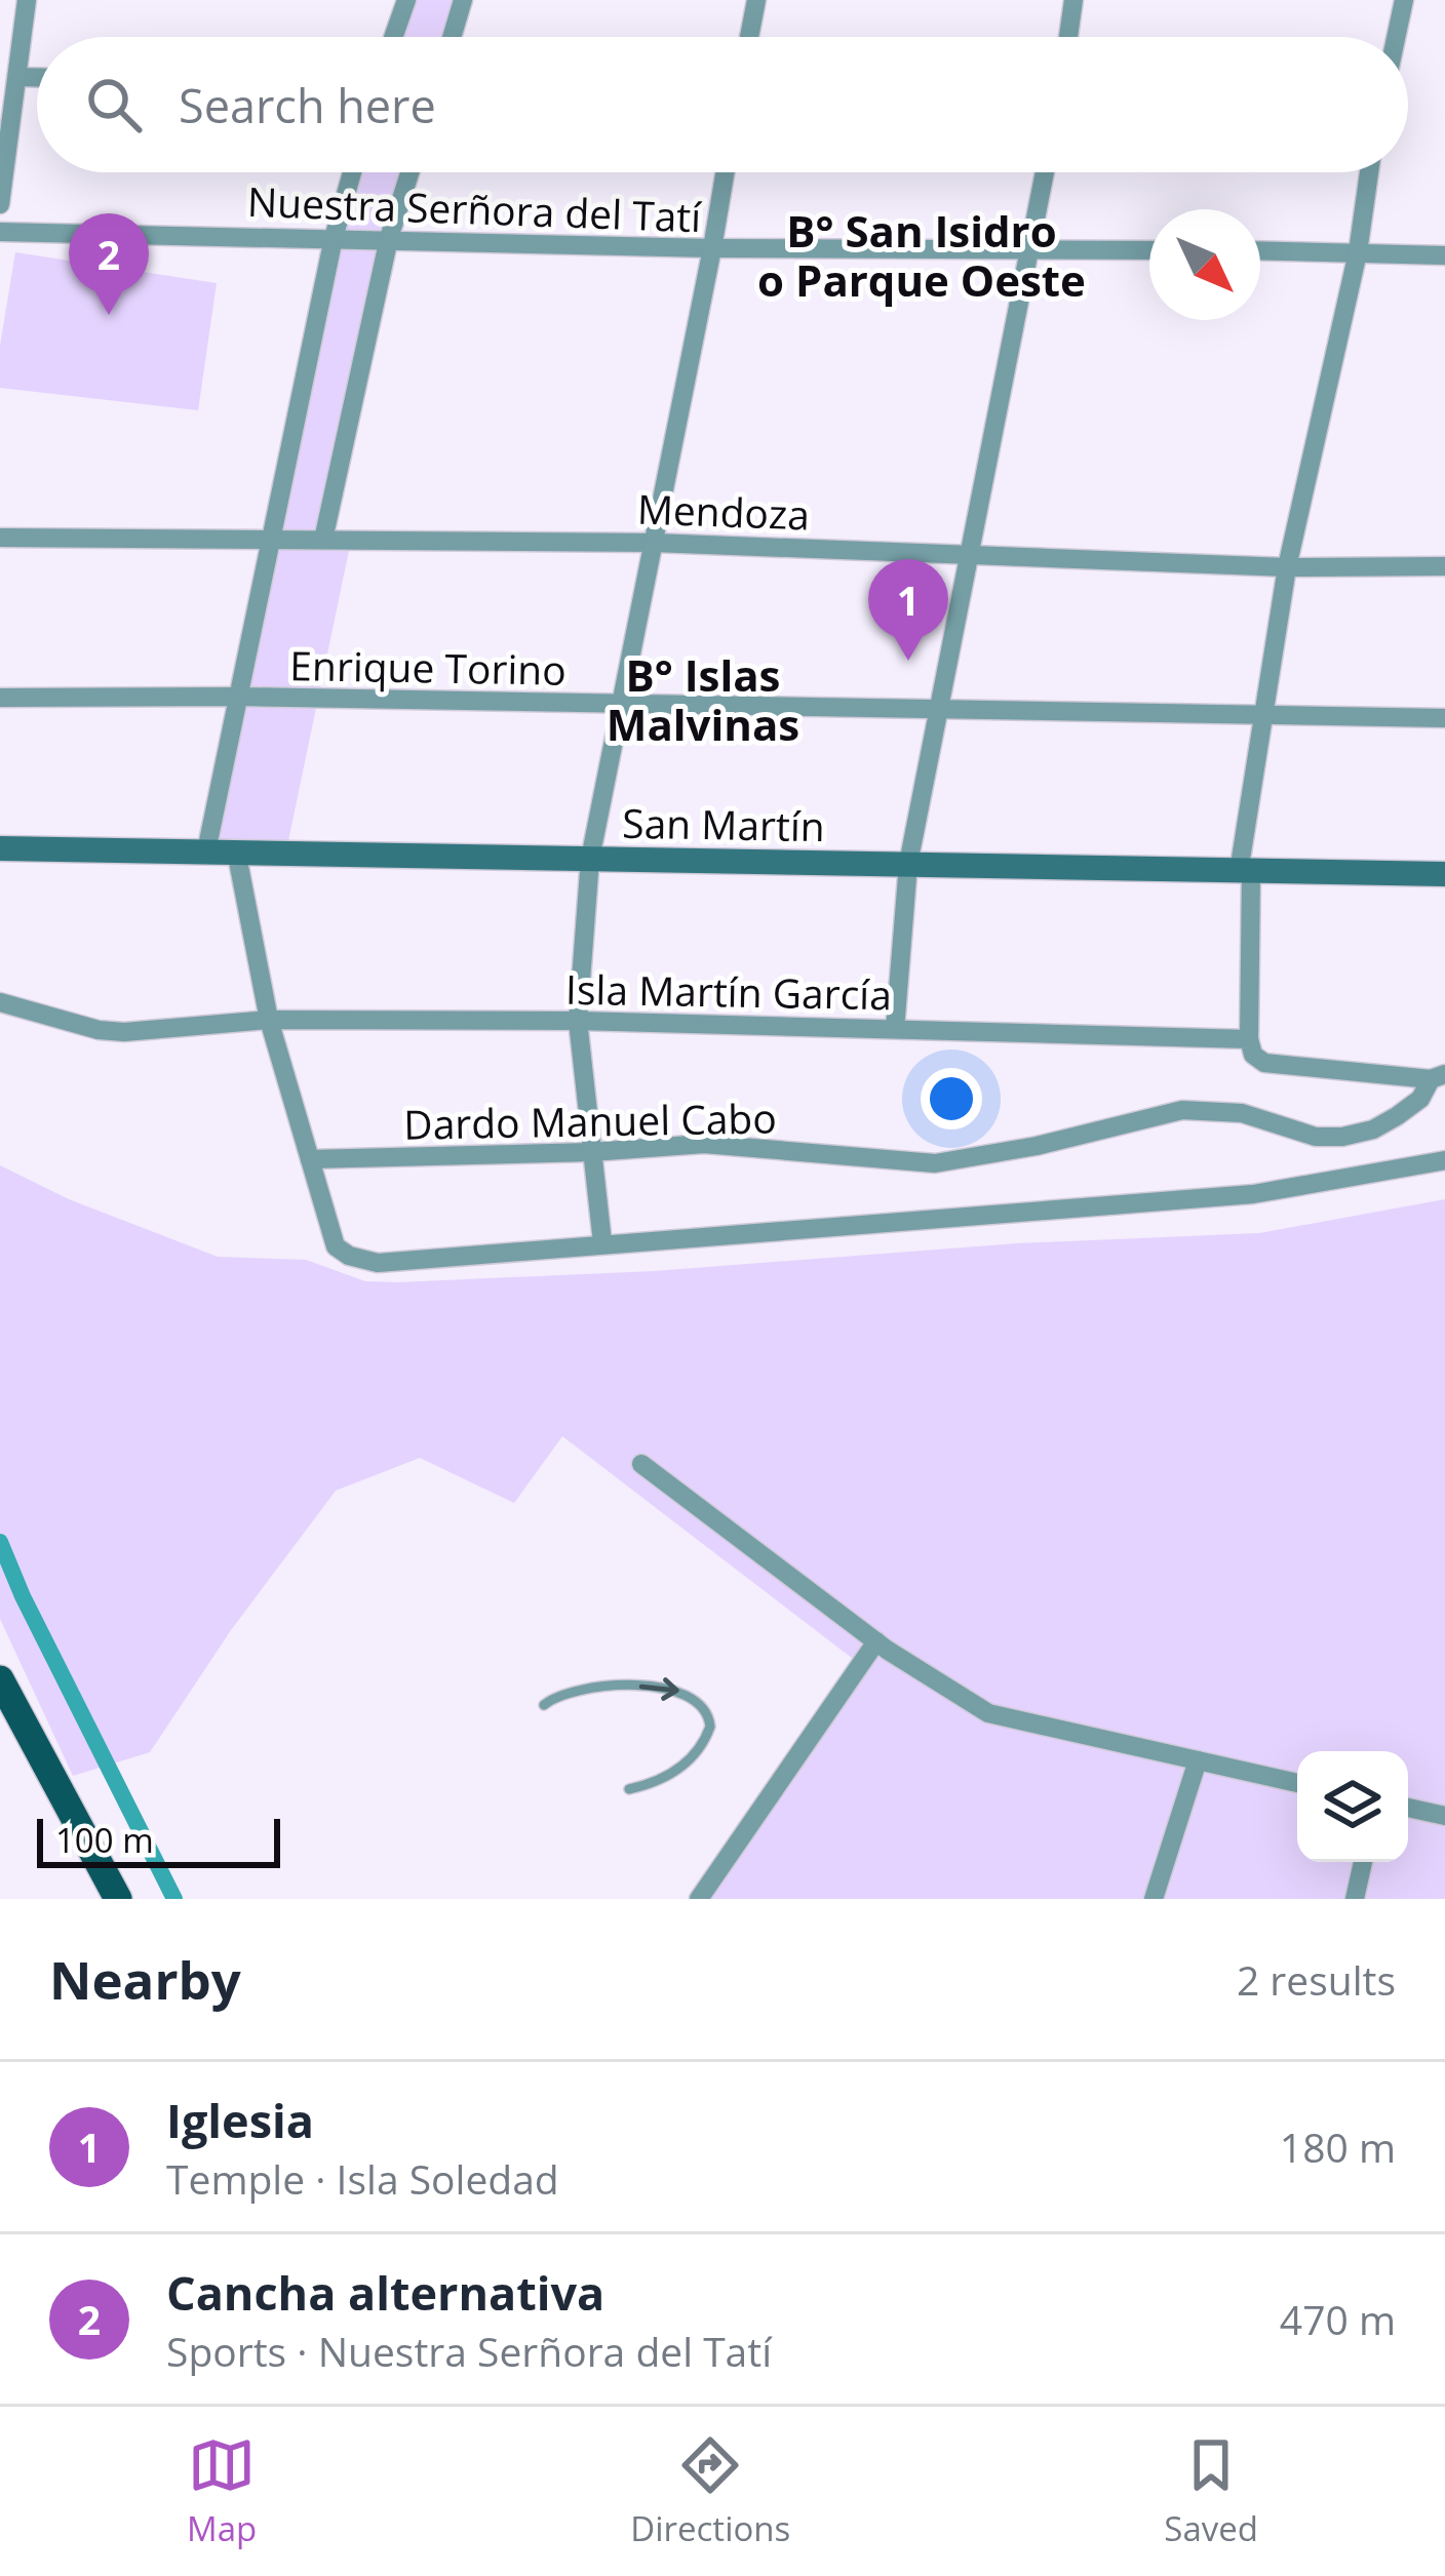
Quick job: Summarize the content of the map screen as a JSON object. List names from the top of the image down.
{
  "streets": {
    "main road": ["San Martín"],
    "street": [
      "Nuestra Serñora del Tatí",
      "Mendoza",
      "Enrique Torino",
      "Isla Martín García",
      "Dardo Manuel Cabo"
    ]
  },
  "crossings": [
    ["Isla Martín García", "Dardo Manuel Cabo"]
  ],
  "districts": ["B° San Isidro o Parque Oeste", "B° Islas Malvinas"],
  "scale_bar": "100 m",
  "north": "bottom right",
  "page": {
    "search": "Search here",
    "pins": ["2", "1"],
    "scale": "100 m",
    "heading": ["Nearby", "2 results"],
    "list": [
      {
        "mark": "1",
        "name": "Iglesia",
        "note": "Temple · Isla Soledad",
        "value": "180 m"
      },
      {
        "mark": "2",
        "name": "Cancha alternativa",
        "note": "Sports · Nuestra Serñora del Tatí",
        "value": "470 m"
      }
    ],
    "nav": ["Map", "Directions", "Saved"]
  }
}
